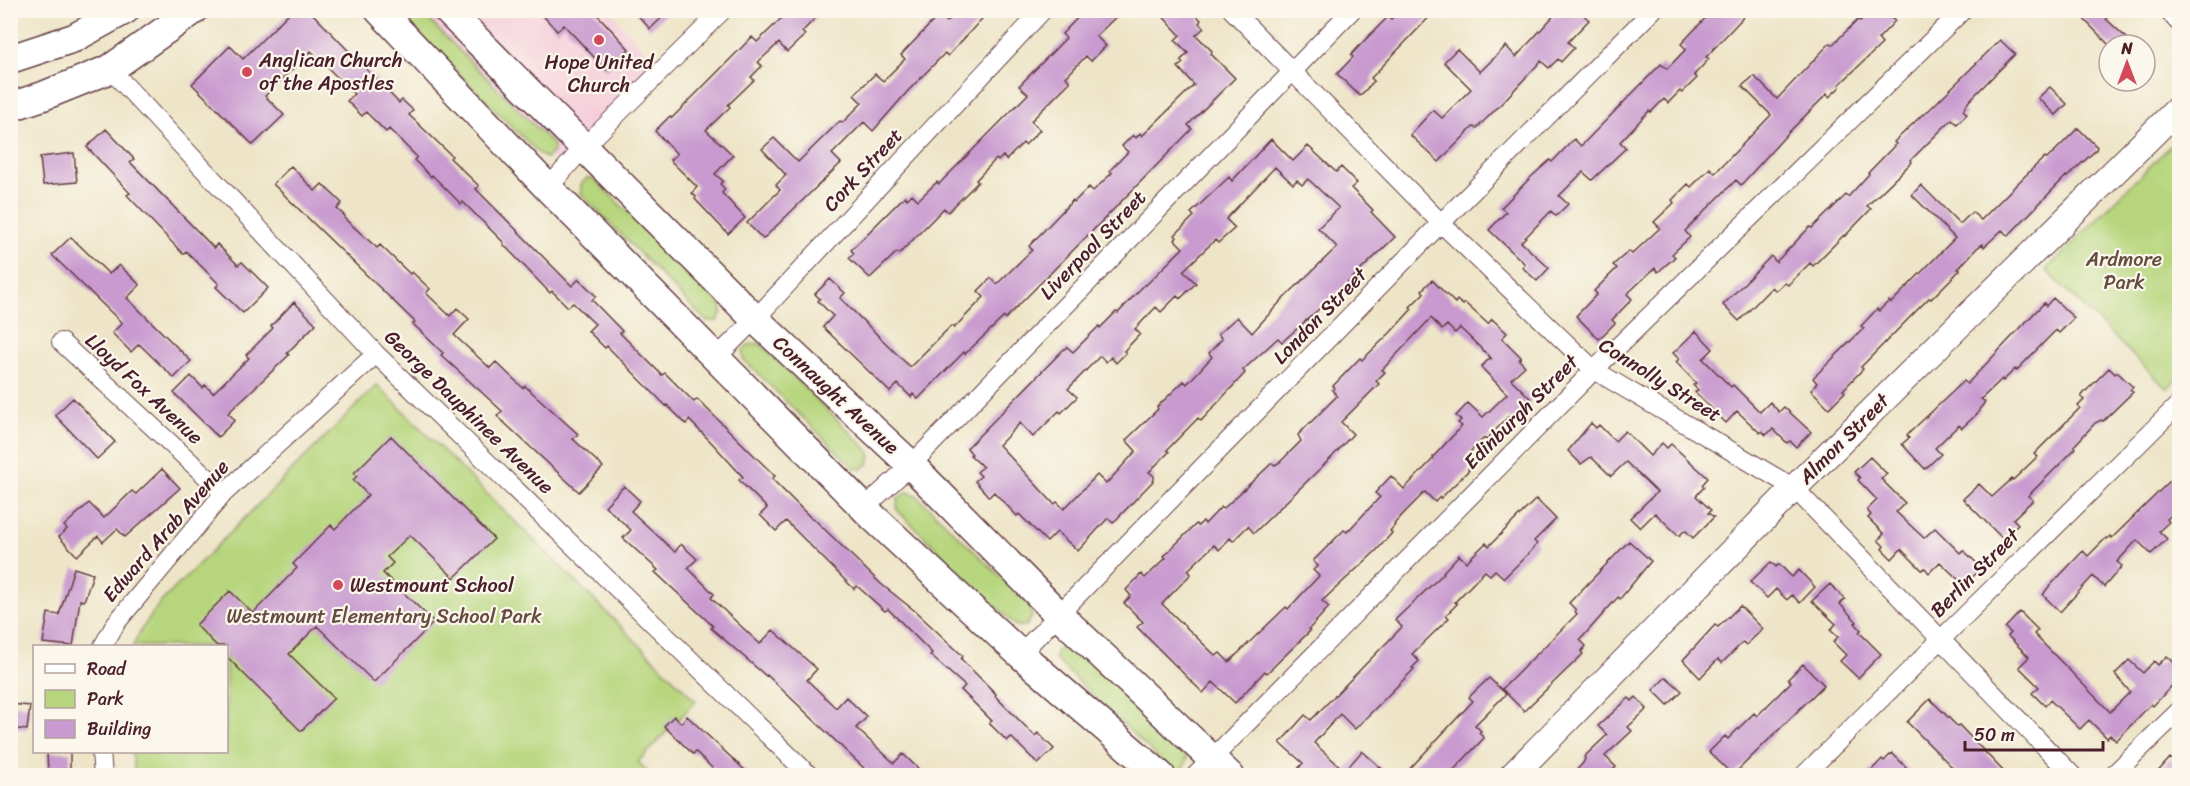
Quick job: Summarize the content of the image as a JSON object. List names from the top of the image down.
{
  "streets": {
    "main road": ["Connaught Avenue"],
    "street": [
      "Cork Street",
      "Liverpool Street",
      "London Street",
      "Connolly Street",
      "Lloyd Fox Avenue",
      "George Dauphinee Avenue",
      "Edinburgh Street",
      "Almon Street",
      "Edward Arab Avenue",
      "Berlin Street"
    ]
  },
  "crossings": [
    ["Cork Street", "Connaught Avenue"],
    ["Liverpool Street", "Connolly Street"],
    ["Liverpool Street", "Connaught Avenue"],
    ["London Street", "Connolly Street"],
    ["London Street", "Connaught Avenue"],
    ["Connolly Street", "Edinburgh Street"],
    ["Connolly Street", "Almon Street"],
    ["Connolly Street", "Berlin Street"],
    ["Lloyd Fox Avenue", "Edward Arab Avenue"],
    ["Connaught Avenue", "Edinburgh Street"],
    ["George Dauphinee Avenue", "Edward Arab Avenue"]
  ],
  "parks": ["Ardmore Park", "Westmount Elementary School Park"],
  "places": ["Hope United Church", "Anglican Church of the Apostles", "Westmount School"],
  "legend": ["Road", "Park", "Building"],
  "scale_bar": "50 m",
  "north": "top"
}
